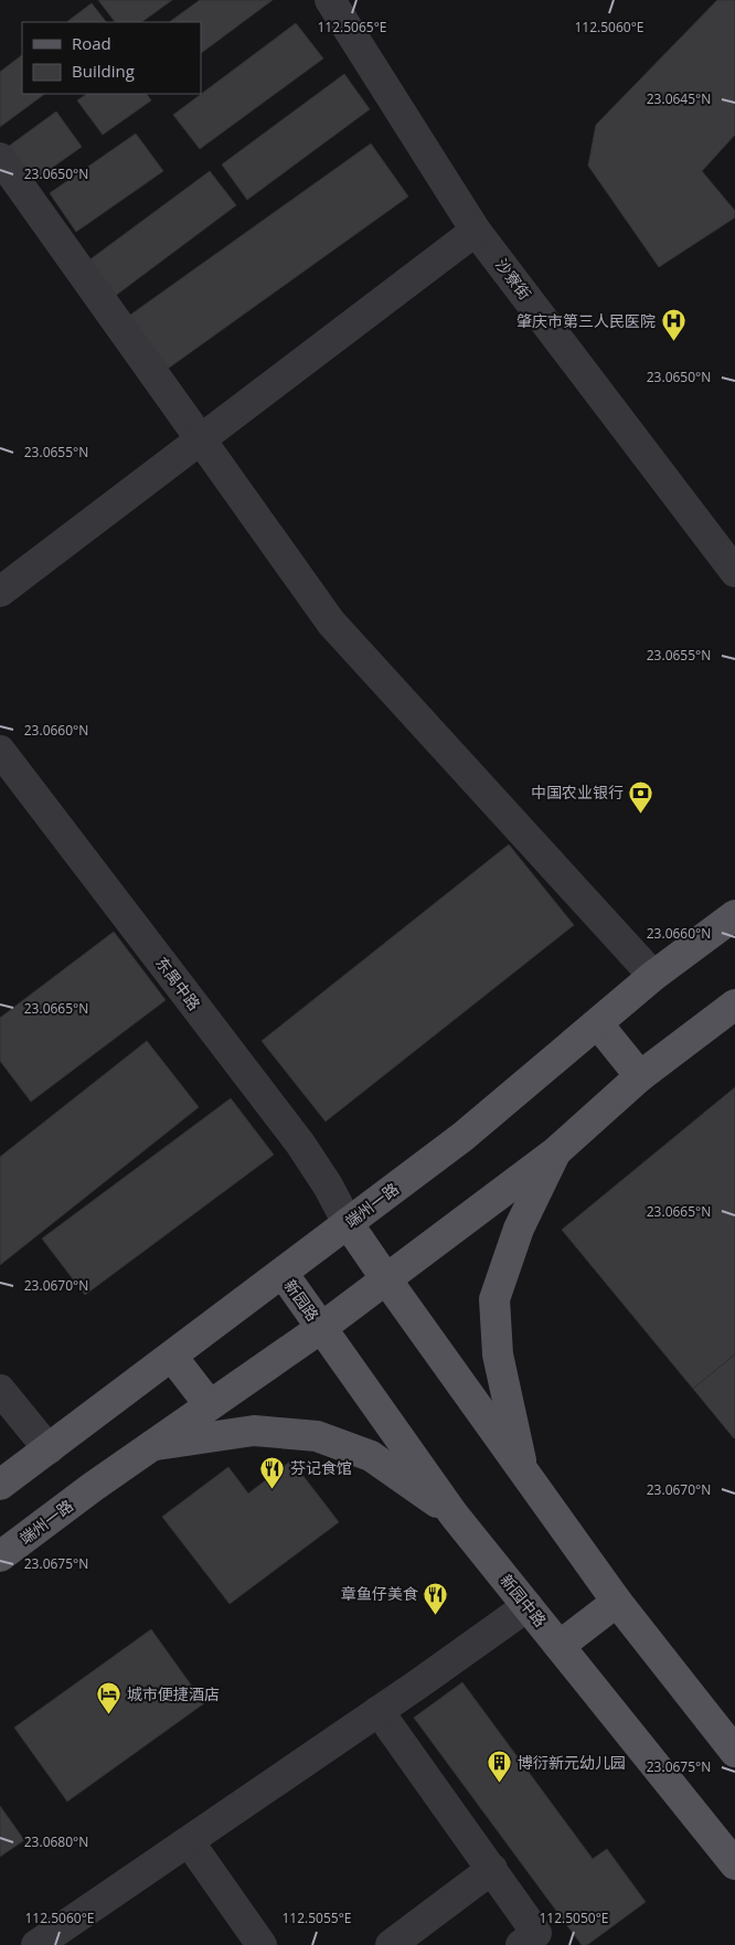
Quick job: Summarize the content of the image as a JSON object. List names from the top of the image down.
{
  "streets": {
    "main road": ["端州一路", "新园路", "新园中路"],
    "street": ["沙寮街", "东禺中路"]
  },
  "crossings": [
    ["东禺中路", "端州一路"],
    ["端州一路", "新园路"],
    ["新园路", "新园中路"]
  ],
  "places": {
    "hospital": ["肇庆市第三人民医院"],
    "bank": ["中国农业银行"],
    "restaurant": ["芬记食馆", "章鱼仔美食"],
    "hotel": ["城市便捷酒店"],
    "building": ["博衍新元幼儿园"]
  },
  "legend": ["Road", "Building"],
  "coordinates": [
    "112.5065°E",
    "112.5060°E",
    "23.0645°N",
    "23.0650°N",
    "23.0655°N",
    "23.0660°N",
    "23.0665°N",
    "23.0670°N",
    "23.0675°N",
    "23.0680°N",
    "112.5055°E",
    "112.5050°E"
  ]
}
